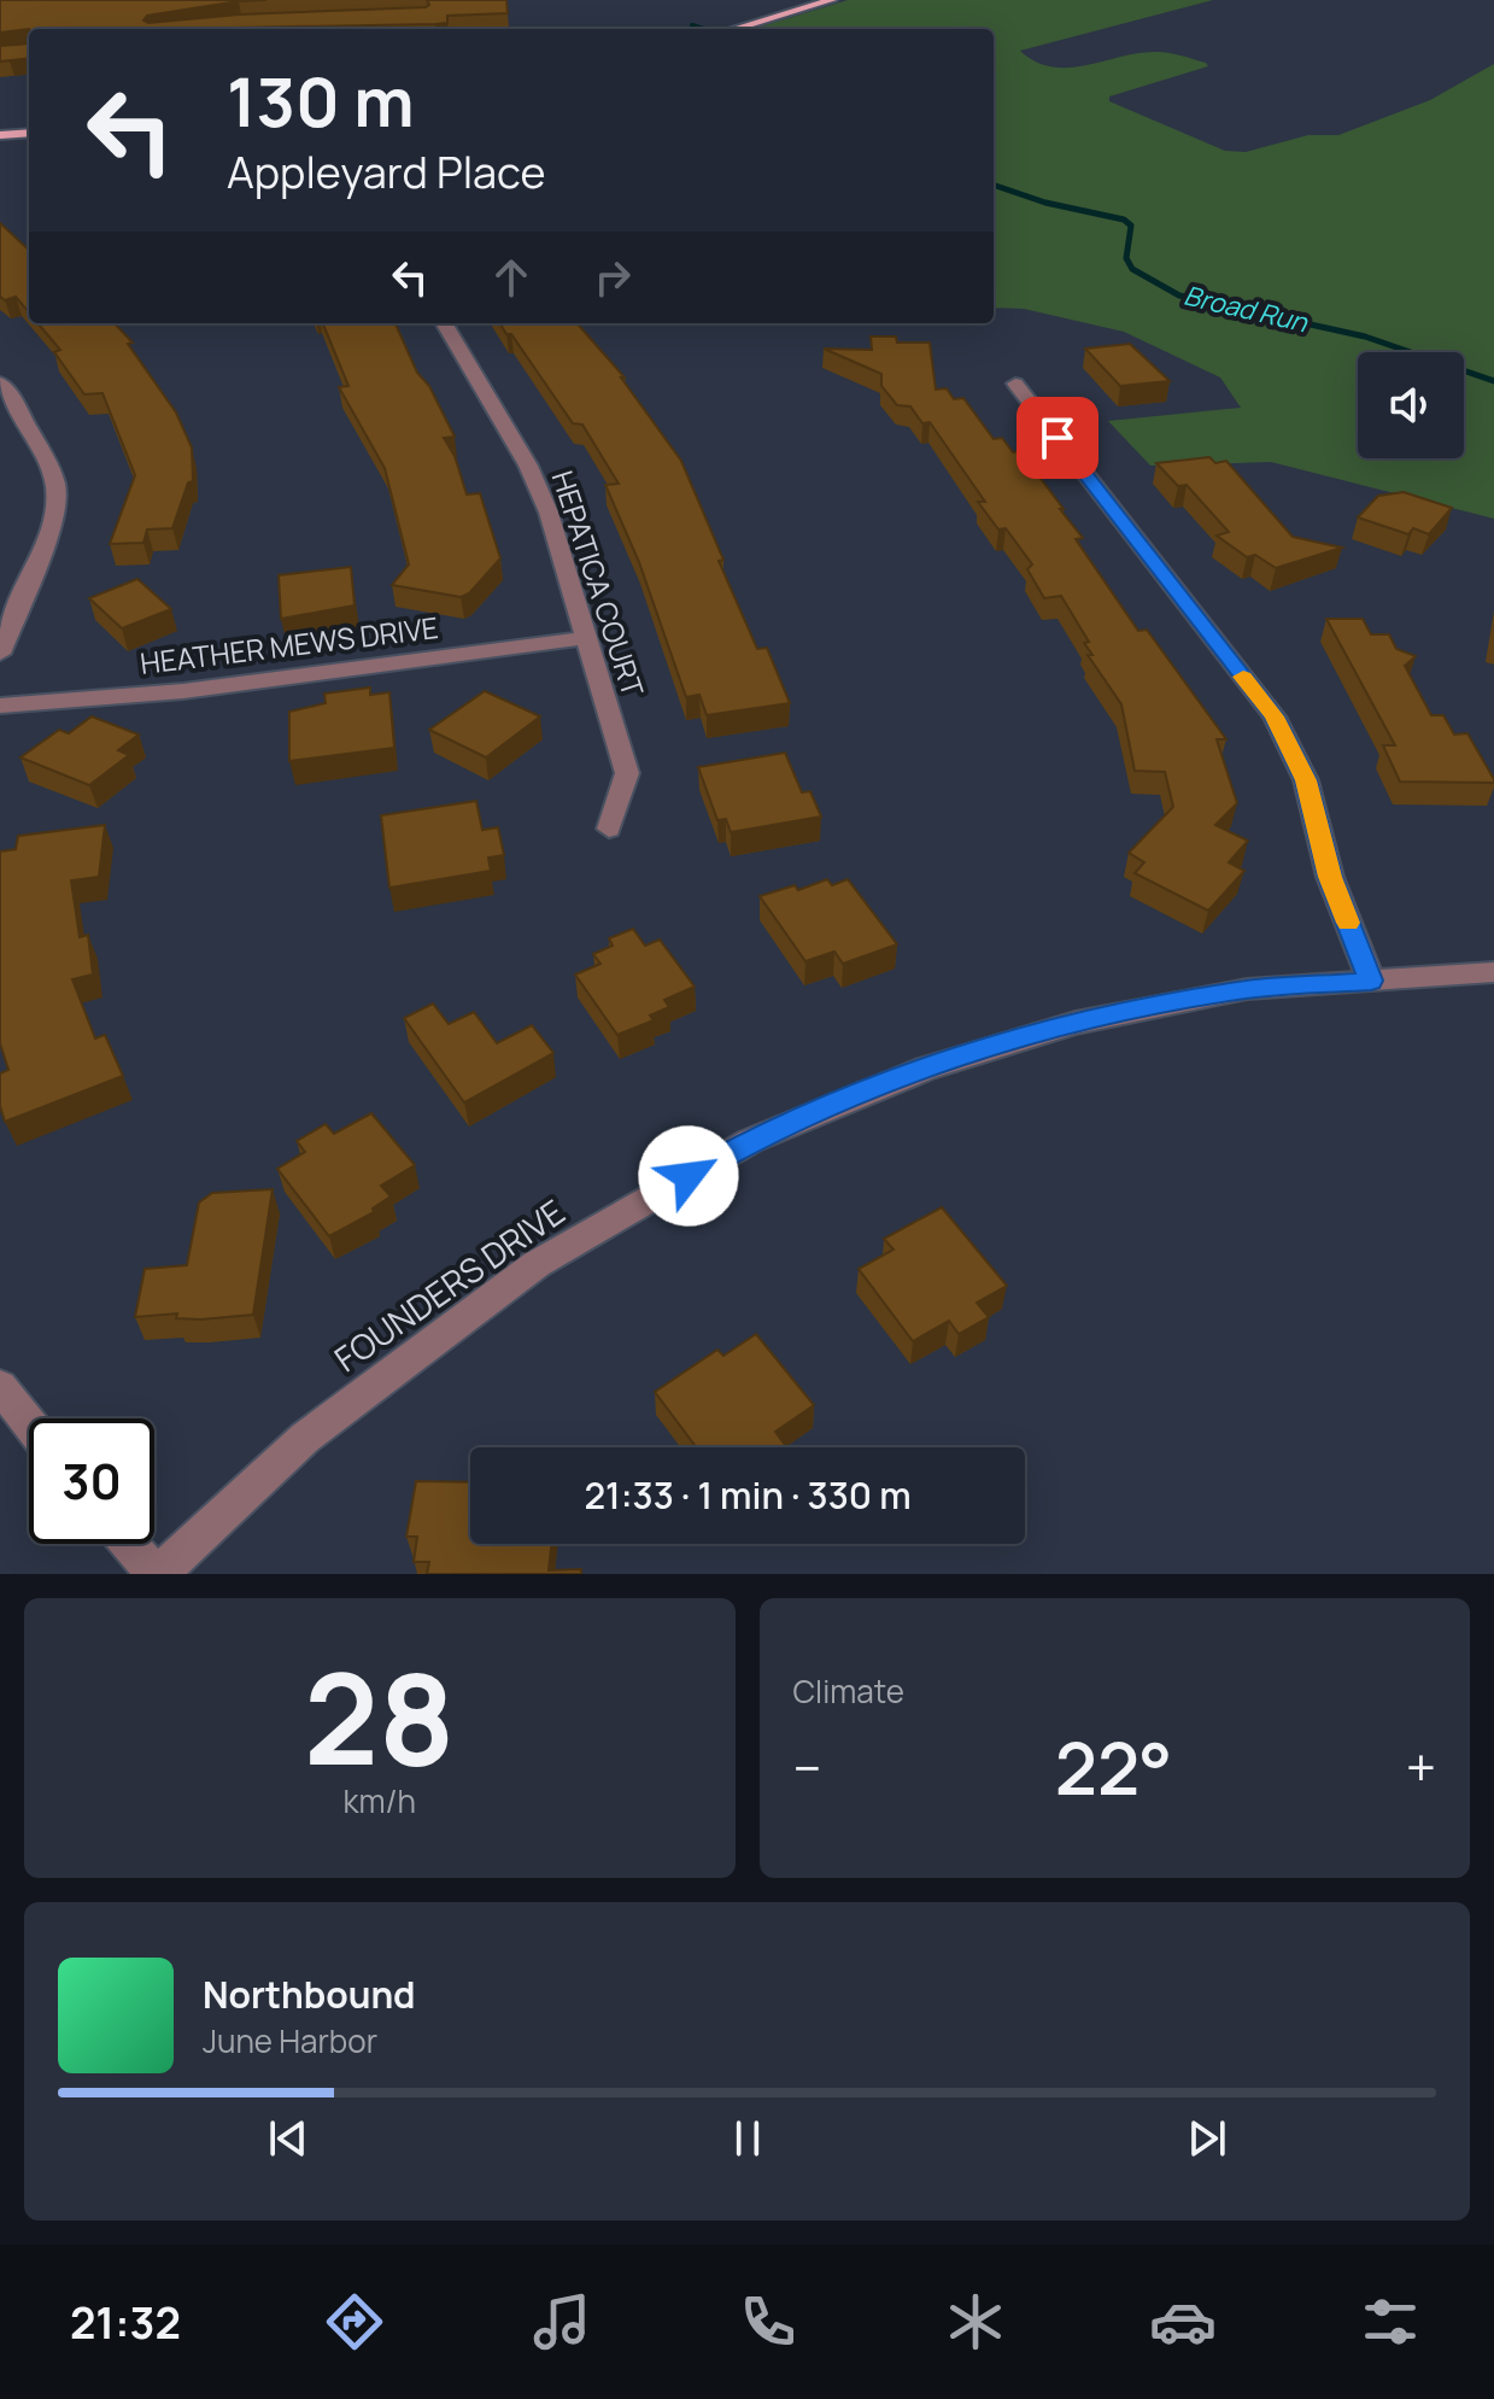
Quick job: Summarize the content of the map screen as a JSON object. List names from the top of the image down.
{
  "streets": {
    "street": ["HEPATICA COURT", "HEATHER MEWS DRIVE", "FOUNDERS DRIVE"]
  },
  "crossings": [
    ["HEPATICA COURT", "HEATHER MEWS DRIVE"]
  ],
  "water": ["Broad Run"],
  "page": {
    "turn": ["130 m", "Appleyard Place"],
    "limit": "30",
    "trip": "21:33 · 1 min · 330 m",
    "tile": [
      ["28", "km/h"],
      "Climate"
    ],
    "heat": ["−", "22°", "+"],
    "song": ["Northbound", "June Harbor"],
    "tabs": "21:32"
  }
}
